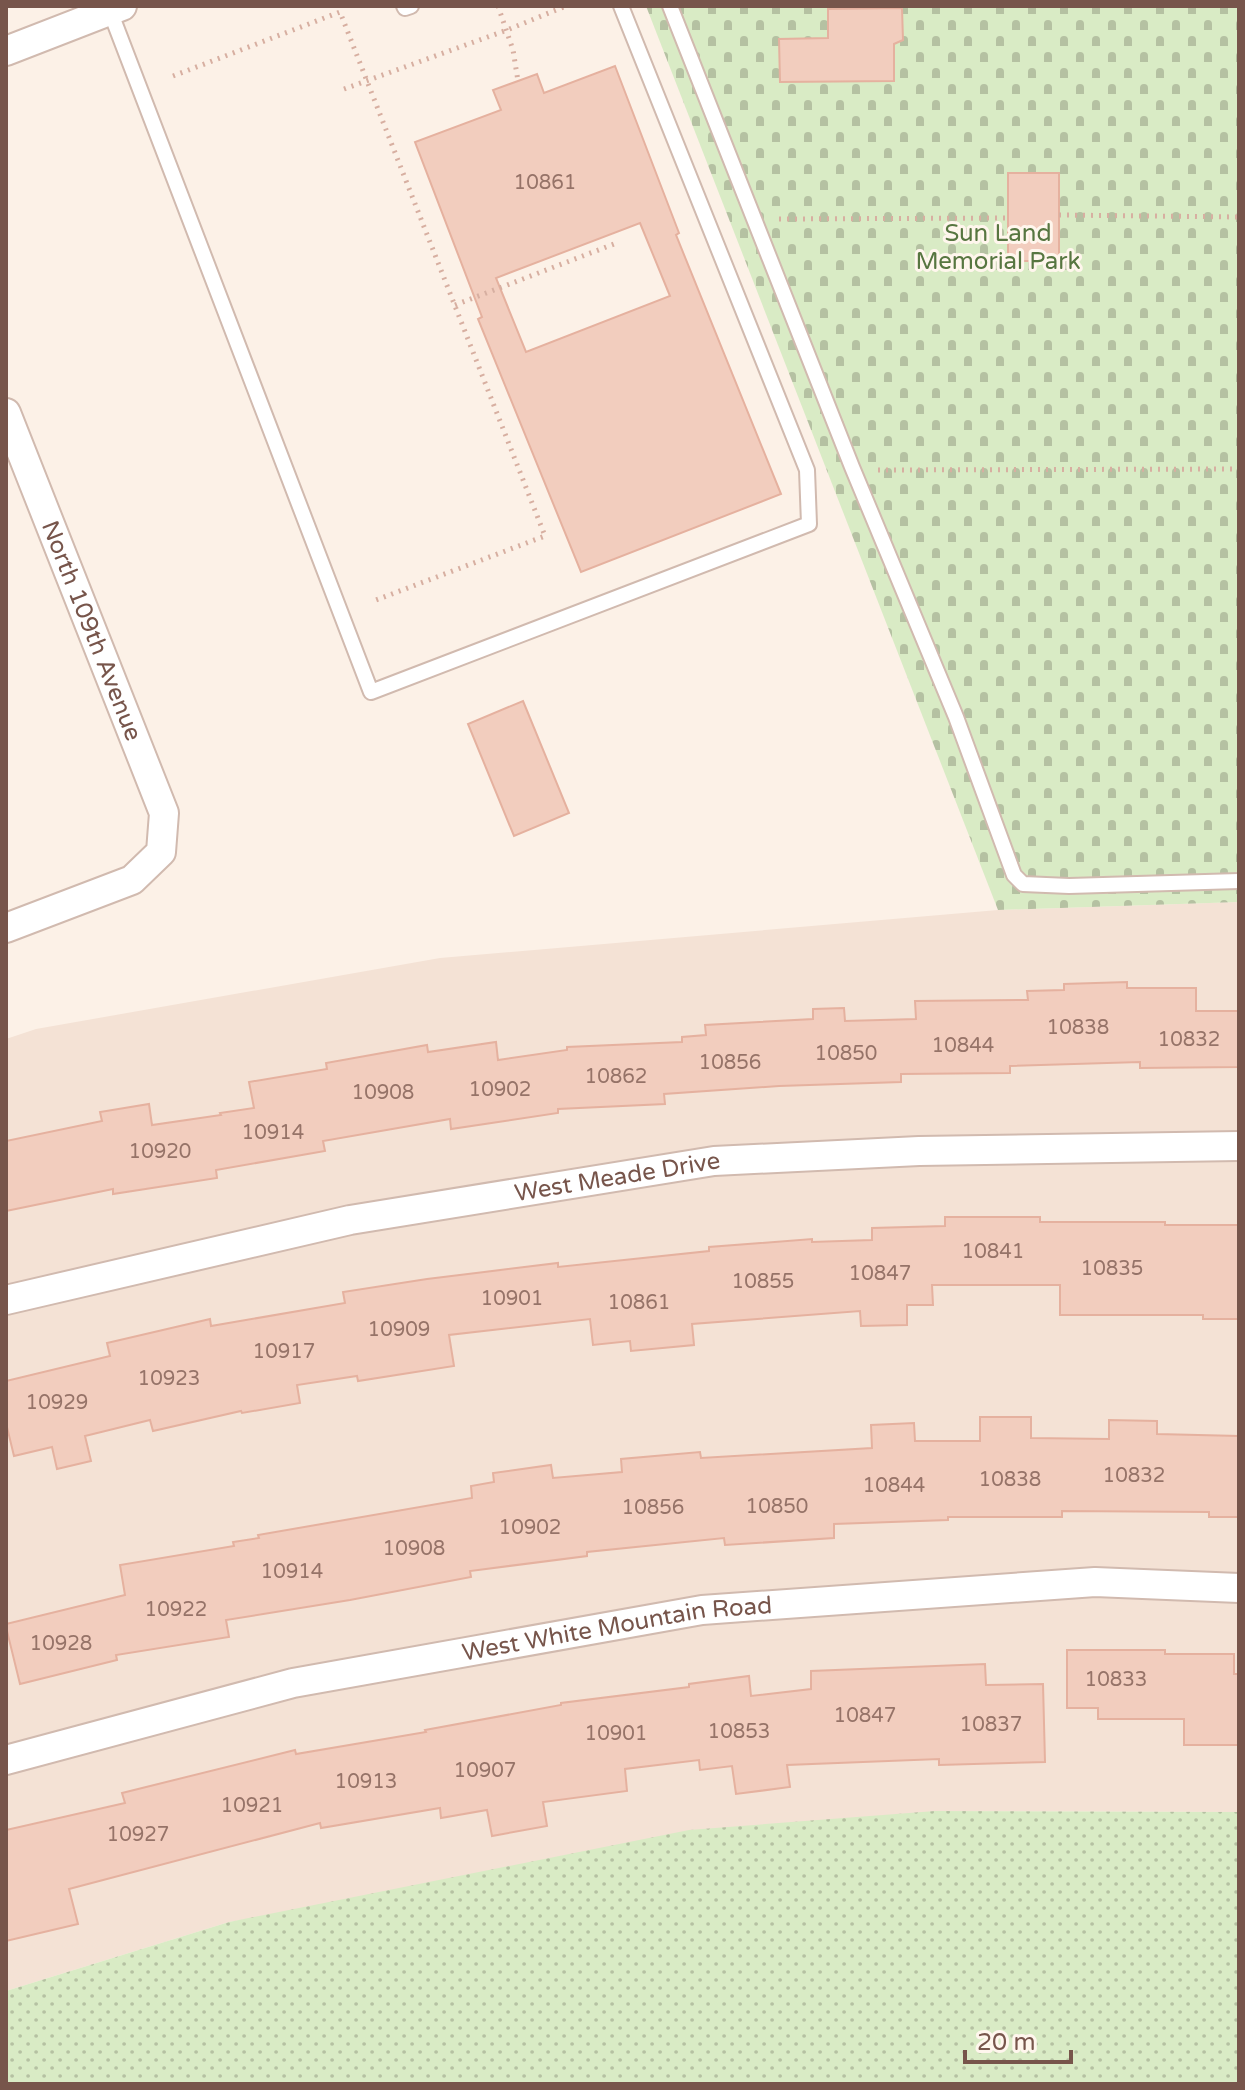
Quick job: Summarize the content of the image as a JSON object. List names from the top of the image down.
{
  "streets": {
    "street": ["North 109th Avenue", "West Meade Drive", "West White Mountain Road"]
  },
  "parks": ["Sun Land Memorial Park"],
  "house_numbers": [
    "10861",
    "10838",
    "10832",
    "10844",
    "10850",
    "10856",
    "10862",
    "10902",
    "10908",
    "10914",
    "10920",
    "10841",
    "10835",
    "10847",
    "10855",
    "10901",
    "10861",
    "10909",
    "10917",
    "10923",
    "10929",
    "10832",
    "10838",
    "10844",
    "10850",
    "10856",
    "10902",
    "10908",
    "10914",
    "10922",
    "10928",
    "10833",
    "10847",
    "10837",
    "10853",
    "10901",
    "10907",
    "10913",
    "10921",
    "10927"
  ],
  "scale_bar": "20 m"
}
